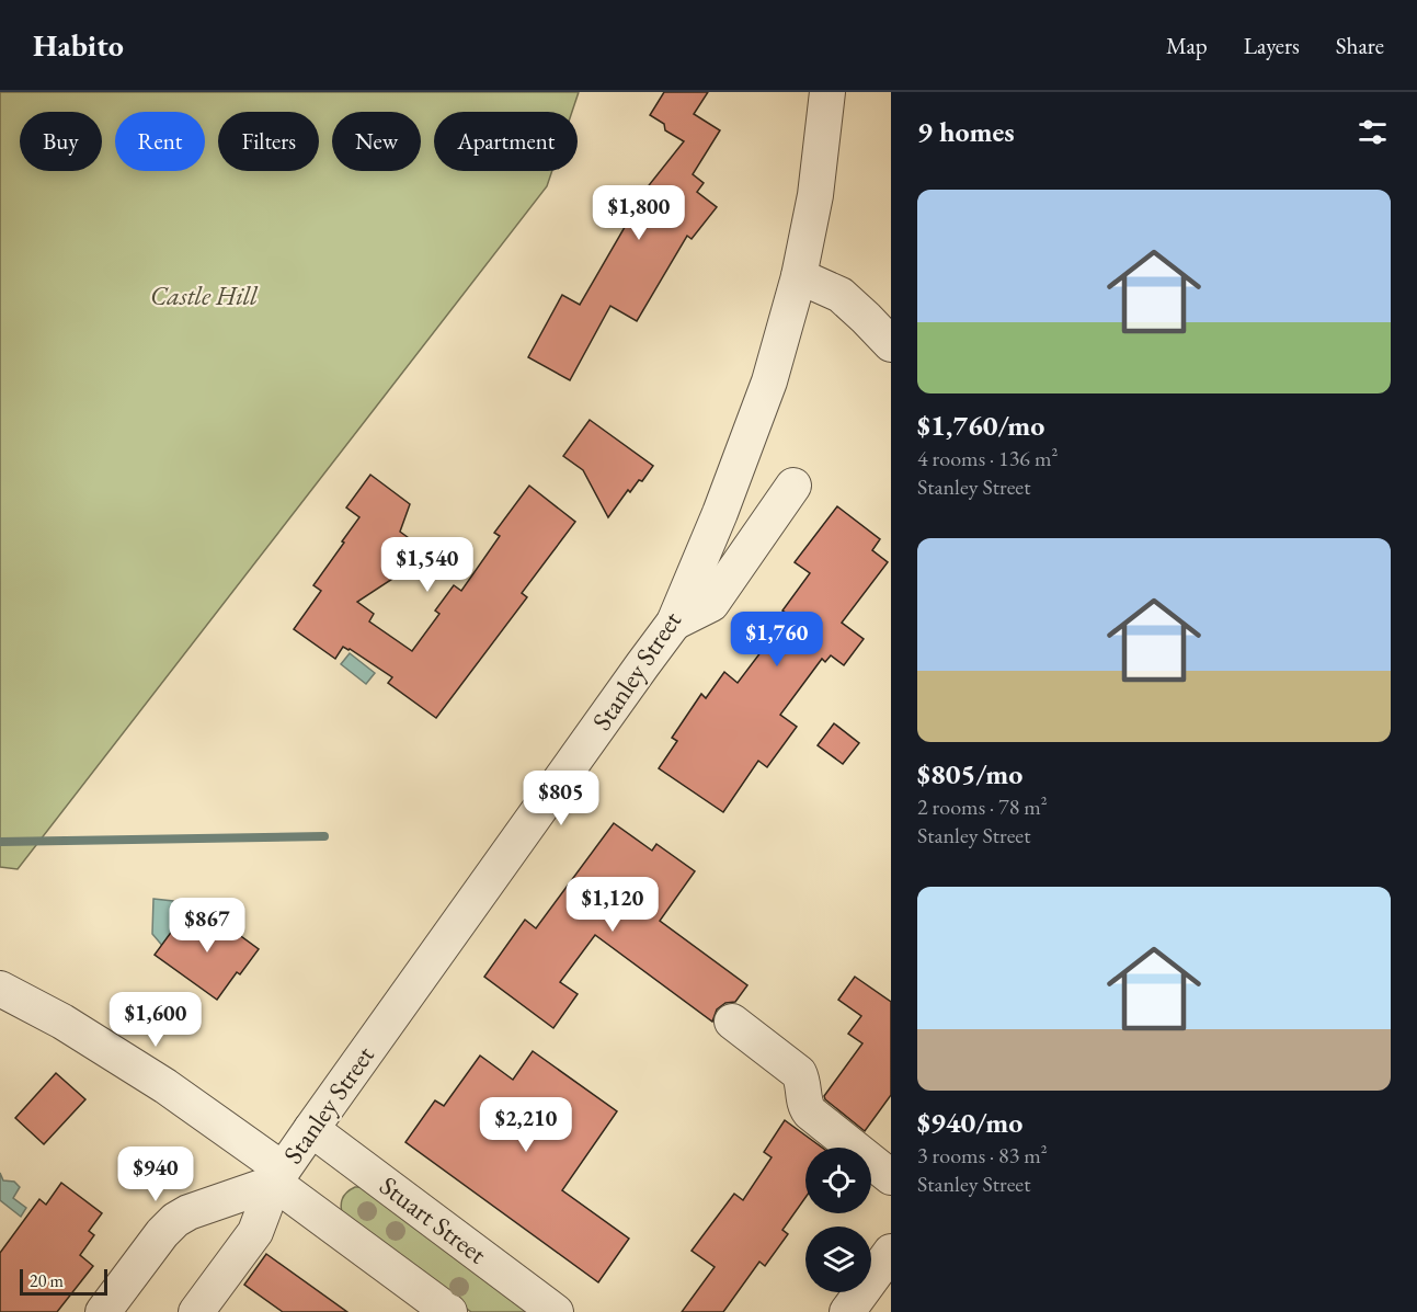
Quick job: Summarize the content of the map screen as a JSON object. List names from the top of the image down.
{
  "streets": {
    "street": ["Stanley Street", "Stuart Street"]
  },
  "crossings": [
    ["Stanley Street", "Stuart Street"]
  ],
  "parks": ["Castle Hill"],
  "scale_bar": "20 m",
  "page": {
    "header": "Habito",
    "nav": ["Map", "Layers", "Share"],
    "heading": "9 homes",
    "chip": [
      "Buy",
      "Rent",
      "Filters",
      "New",
      "Apartment"
    ],
    "list": [
      {
        "name": "$1,760/mo",
        "note": "4 rooms · 136 m² · Stanley Street"
      },
      {
        "name": "$805/mo",
        "note": "2 rooms · 78 m² · Stanley Street"
      },
      {
        "name": "$940/mo",
        "note": "3 rooms · 83 m² · Stanley Street"
      }
    ],
    "price": [
      "$1,800",
      "$1,540",
      "$1,760",
      "$805",
      "$1,120",
      "$867",
      "$1,600",
      "$2,210",
      "$940"
    ],
    "scale": "20 m"
  }
}
